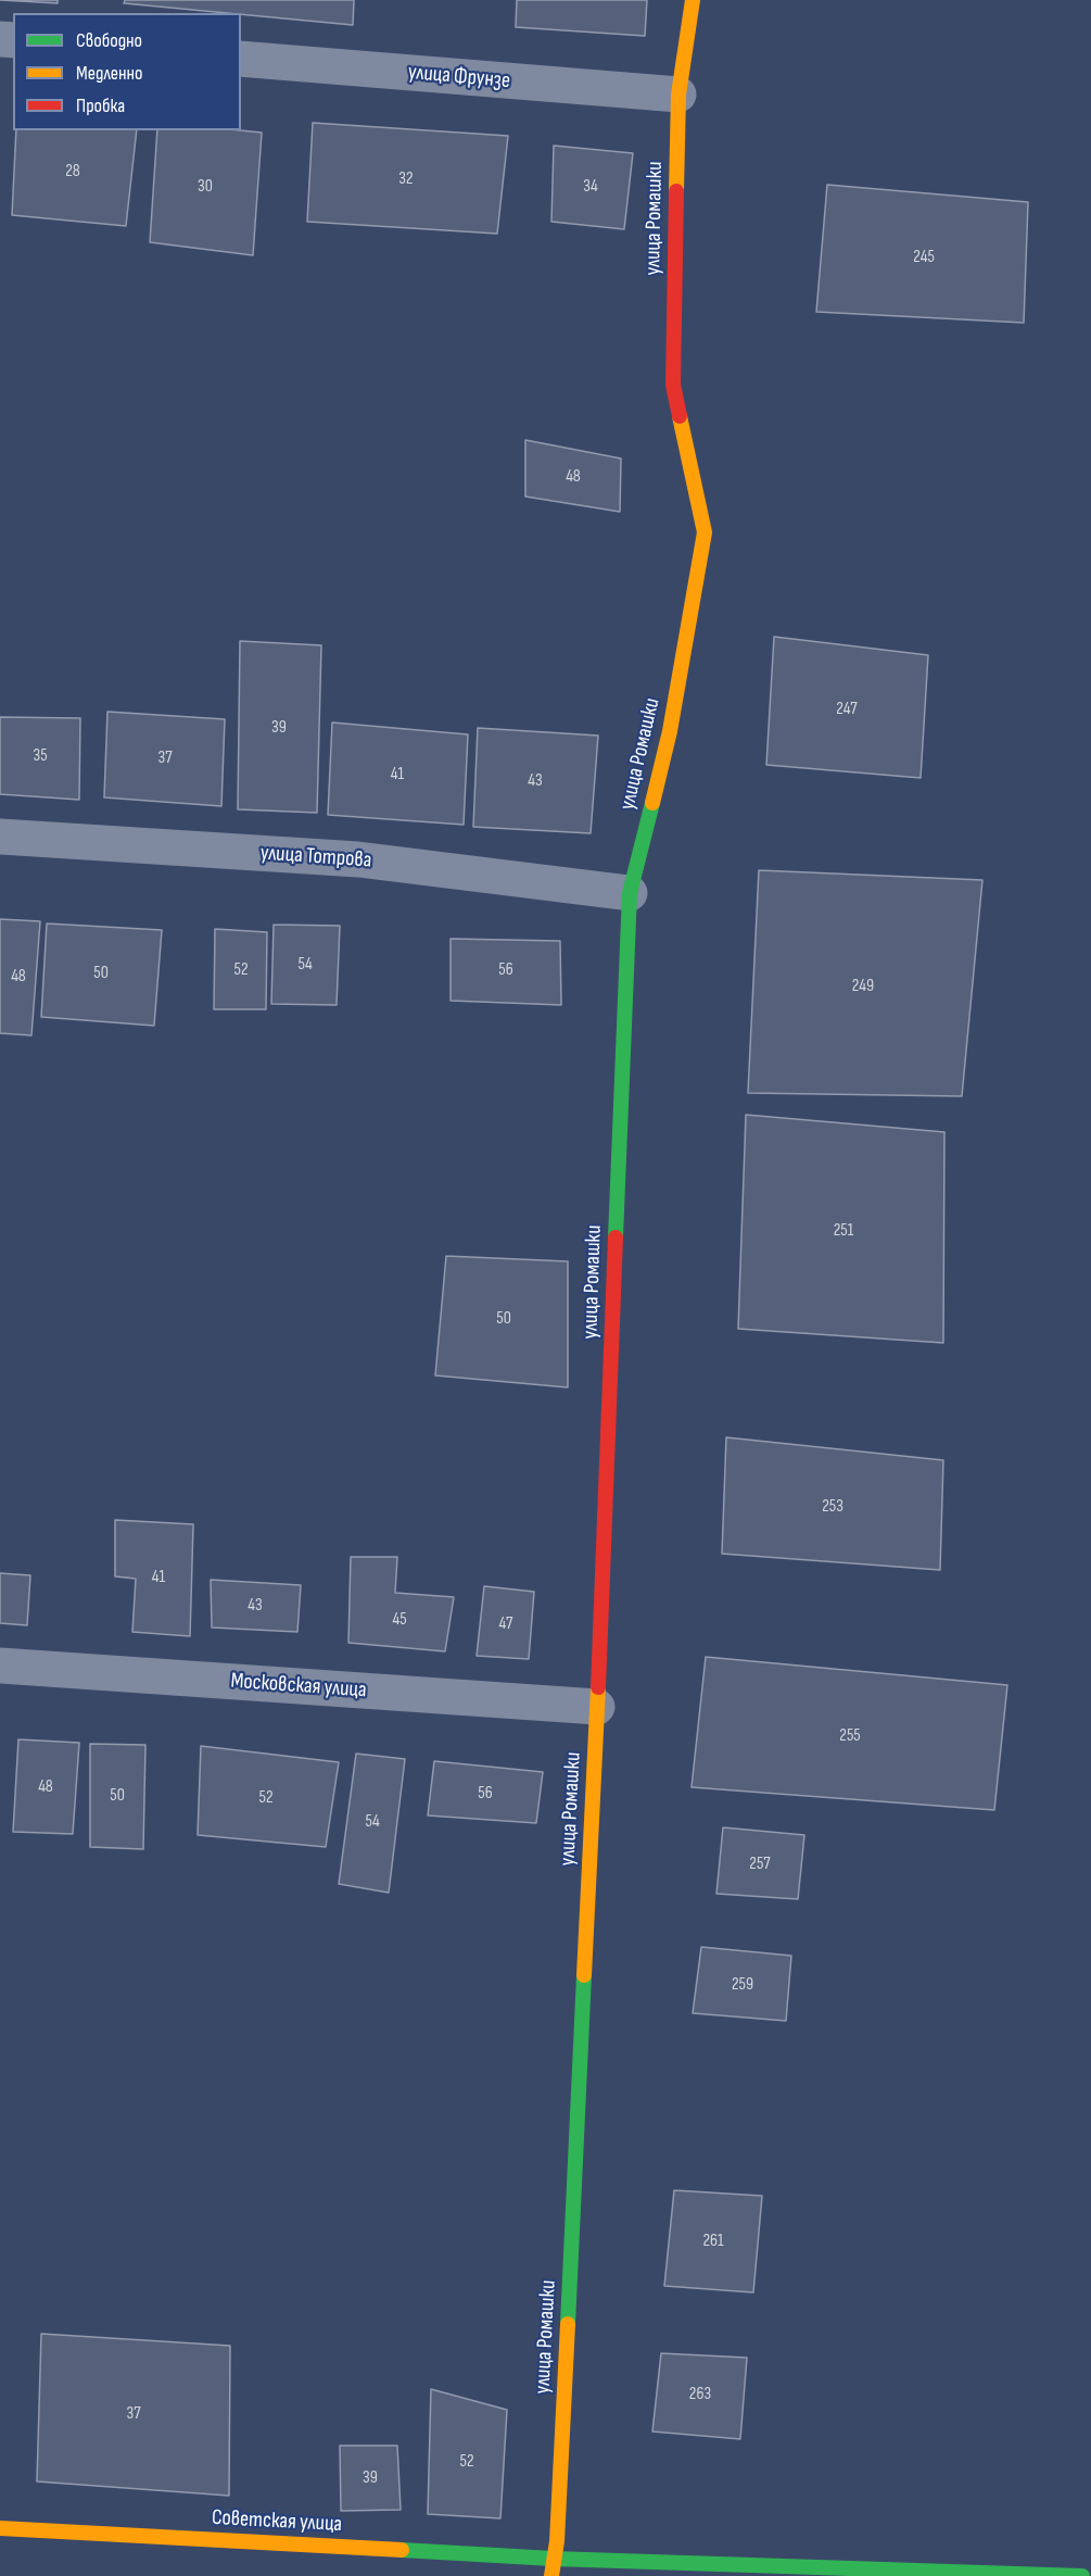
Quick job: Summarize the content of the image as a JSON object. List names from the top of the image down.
{
  "streets": {
    "street": [
      "улица Фрунзе",
      "улица Ромашки",
      "улица Тотрова",
      "Московская улица",
      "Советская улица"
    ]
  },
  "crossings": [
    ["улица Фрунзе", "улица Ромашки"],
    ["улица Ромашки", "улица Тотрова"],
    ["улица Ромашки", "Московская улица"],
    ["улица Ромашки", "Советская улица"]
  ],
  "house_numbers": [
    "28",
    "32",
    "30",
    "34",
    "245",
    "48",
    "247",
    "39",
    "35",
    "37",
    "41",
    "43",
    "54",
    "52",
    "56",
    "50",
    "48",
    "249",
    "251",
    "50",
    "253",
    "41",
    "43",
    "45",
    "47",
    "255",
    "48",
    "56",
    "50",
    "52",
    "54",
    "257",
    "259",
    "261",
    "263",
    "37",
    "52",
    "39"
  ],
  "legend": ["Свободно", "Медленно", "Пробка"]
}
